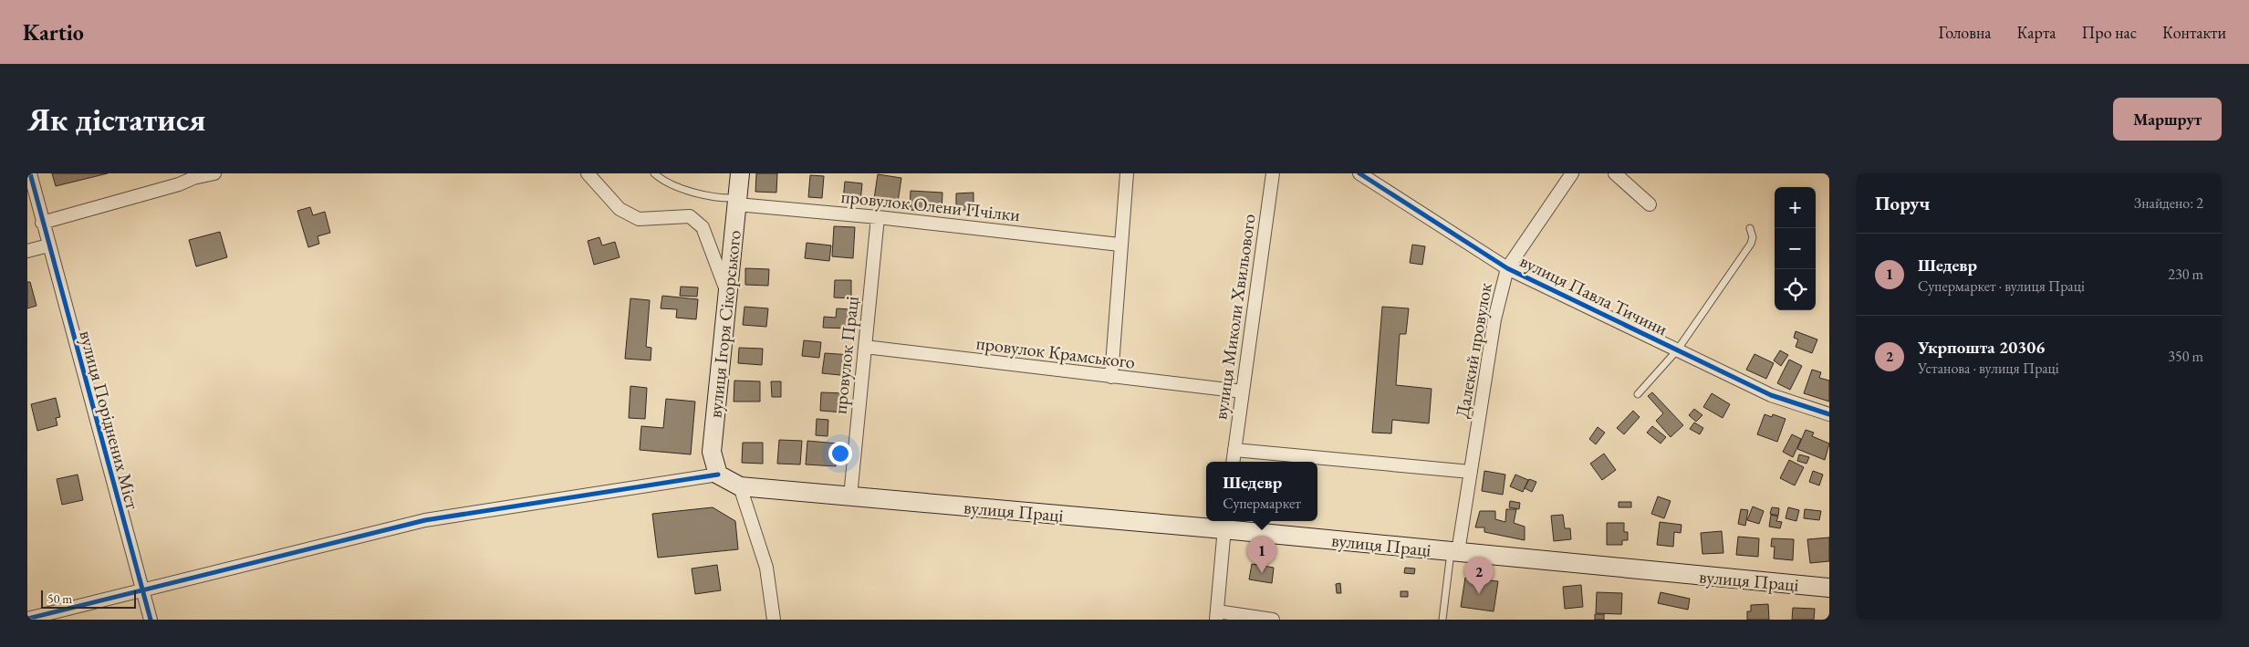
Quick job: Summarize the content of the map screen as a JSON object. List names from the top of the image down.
{
  "streets": {
    "main road": ["вулиця Ігоря Сікорського", "вулиця Праці"],
    "street": [
      "провулок Олени Пчілки",
      "вулиця Павла Тичини",
      "вулиця Миколи Хвильового",
      "Далекий провулок",
      "провулок Крамського",
      "провулок Праці",
      "вулиця Поріднених Міст"
    ]
  },
  "crossings": [
    ["провулок Олени Пчілки", "вулиця Ігоря Сікорського"],
    ["провулок Олени Пчілки", "провулок Праці"],
    ["вулиця Павла Тичини", "Далекий провулок"],
    ["вулиця Миколи Хвильового", "провулок Крамського"],
    ["вулиця Ігоря Сікорського", "вулиця Праці"],
    ["Далекий провулок", "вулиця Праці"],
    ["провулок Крамського", "провулок Праці"],
    ["провулок Праці", "вулиця Праці"]
  ],
  "scale_bar": "50 m",
  "page": {
    "header": "Kartio",
    "nav": [
      "Головна",
      "Карта",
      "Про нас",
      "Контакти"
    ],
    "buttons": "Маршрут",
    "title": "Як дістатися",
    "heading": ["Поруч", "Знайдено: 2"],
    "map_buttons": ["+", "−"],
    "list": [
      {
        "mark": "1",
        "name": "Шедевр",
        "note": "Супермаркет · вулиця Праці",
        "value": "230 m"
      },
      {
        "mark": "2",
        "name": "Укрпошта 20306",
        "note": "Установа · вулиця Праці",
        "value": "350 m"
      }
    ],
    "popup": ["Шедевр", "Супермаркет"],
    "pins": ["1", "2"],
    "scale": "50 m"
  }
}
